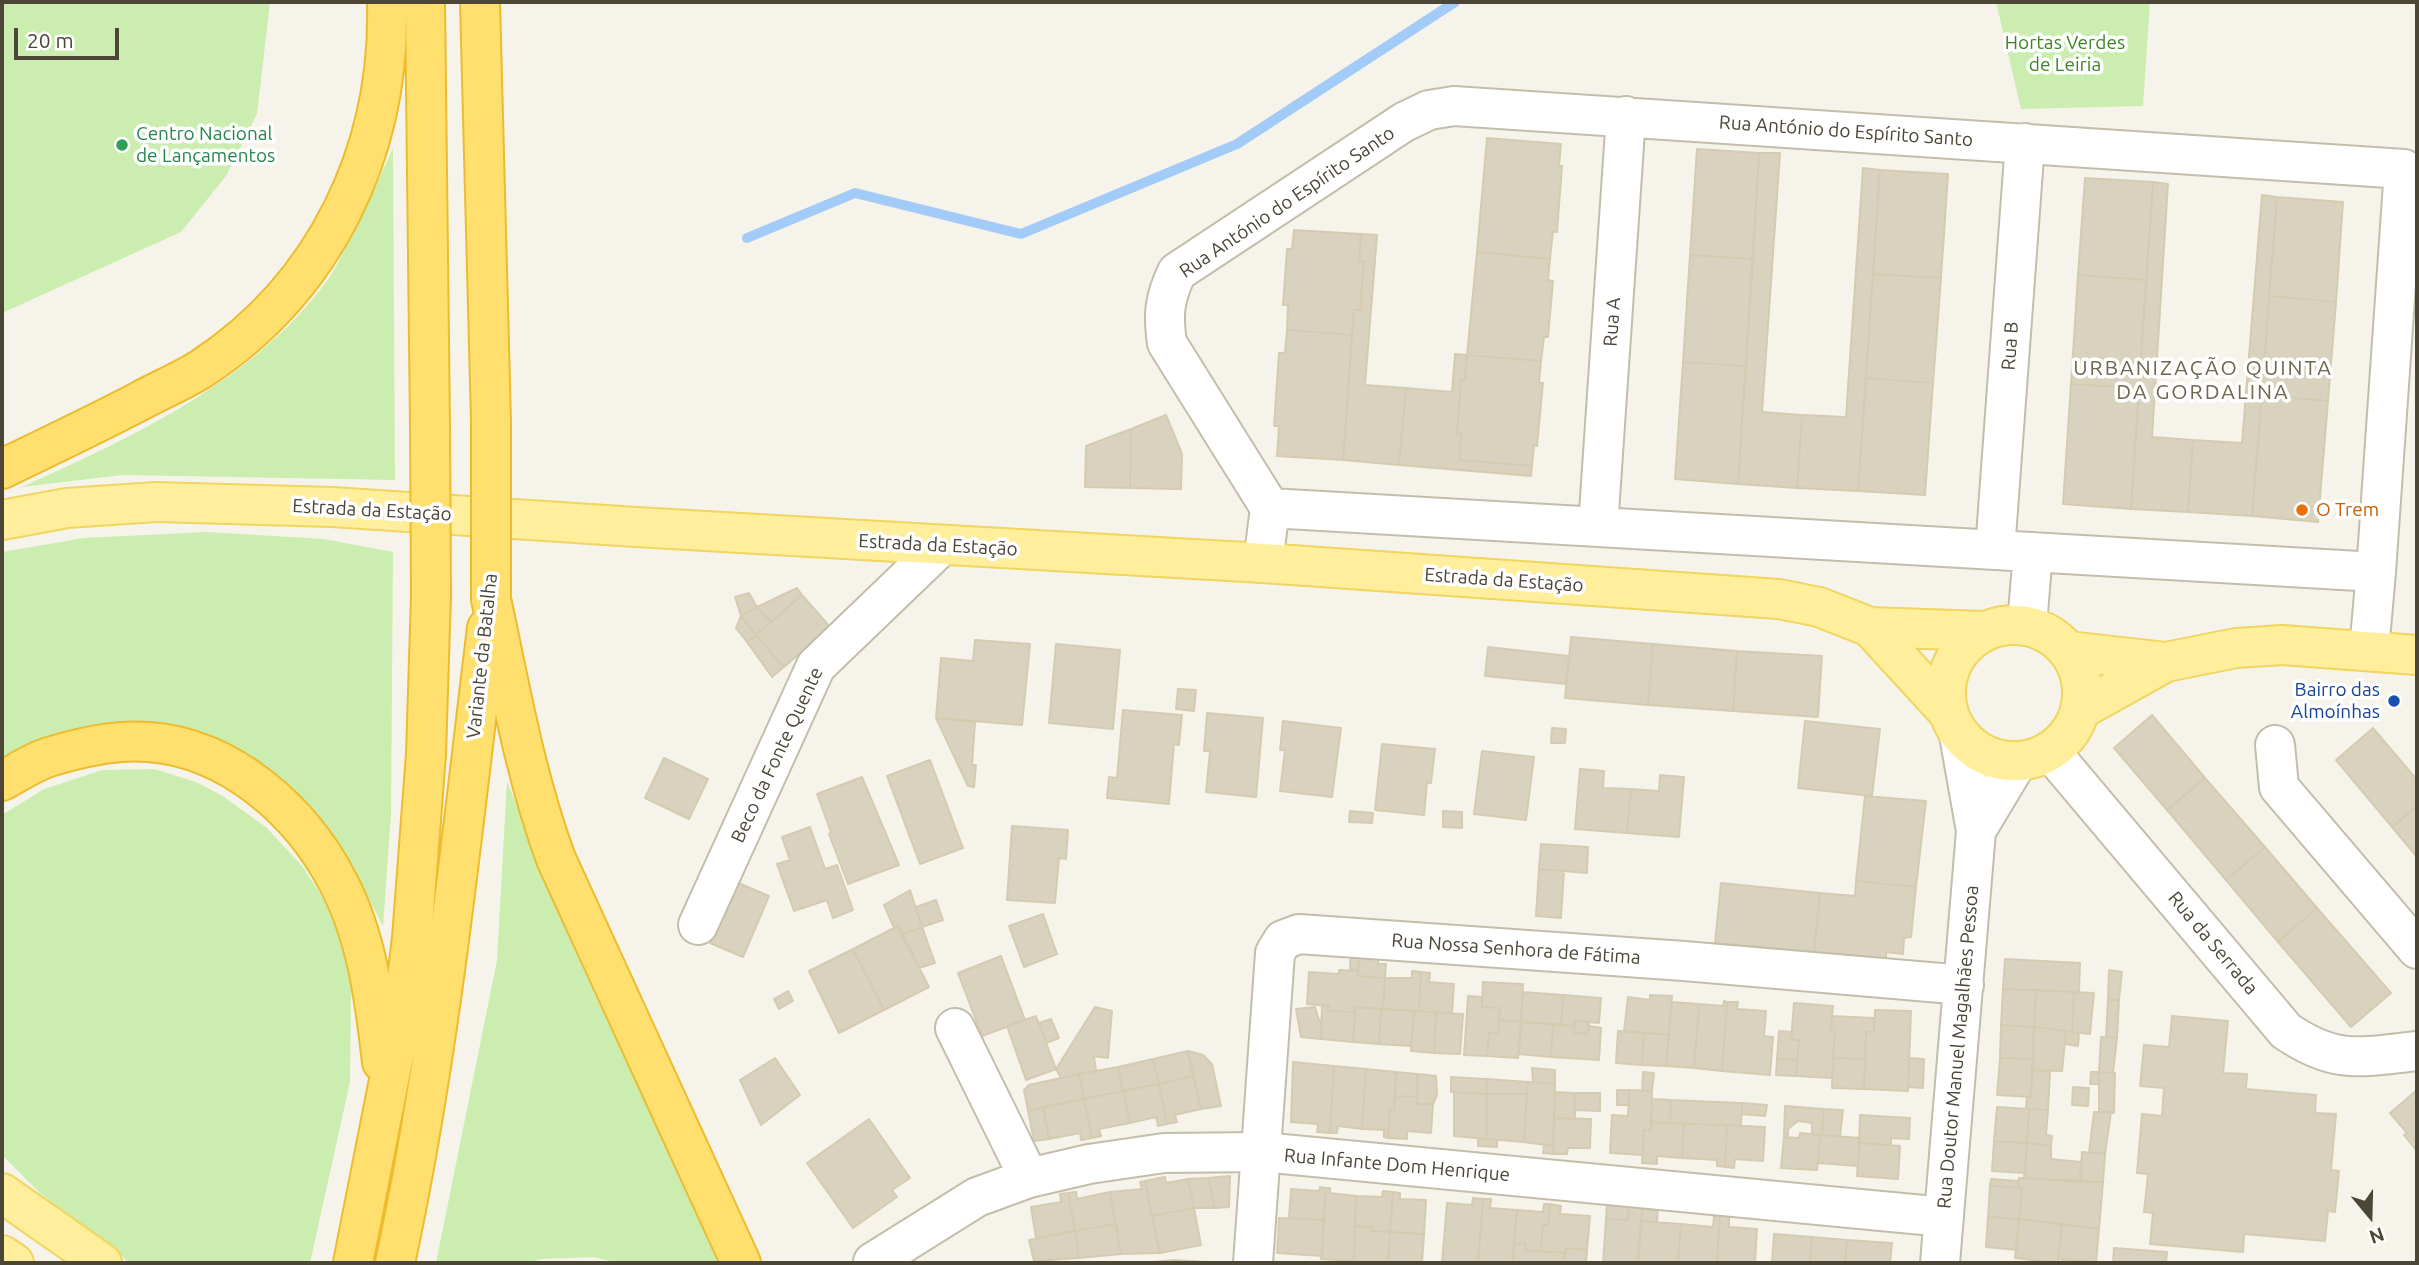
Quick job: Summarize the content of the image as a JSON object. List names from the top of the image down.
{
  "streets": {
    "highway": ["Variante da Batalha"],
    "main road": ["Estrada da Estação"],
    "street": [
      "Rua António do Espírito Santo",
      "Rua A",
      "Rua B",
      "Beco da Fonte Quente",
      "Rua da Serrada",
      "Rua Nossa Senhora de Fátima",
      "Rua Doutor Manuel Magalhães Pessoa",
      "Rua Infante Dom Henrique"
    ]
  },
  "crossings": [
    ["Rua António do Espírito Santo", "Rua A"],
    ["Rua António do Espírito Santo", "Rua B"],
    ["Estrada da Estação", "Beco da Fonte Quente"],
    ["Estrada da Estação", "Rua da Serrada"],
    ["Estrada da Estação", "Rua Doutor Manuel Magalhães Pessoa"],
    ["Rua da Serrada", "Rua Doutor Manuel Magalhães Pessoa"],
    ["Rua Nossa Senhora de Fátima", "Rua Doutor Manuel Magalhães Pessoa"],
    ["Rua Nossa Senhora de Fátima", "Rua Infante Dom Henrique"],
    ["Rua Doutor Manuel Magalhães Pessoa", "Rua Infante Dom Henrique"]
  ],
  "districts": ["URBANIZAÇÃO QUINTA DA GORDALINA"],
  "parks": ["Hortas Verdes de Leiria"],
  "places": ["Centro Nacional de Lançamentos", "O Trem", "Bairro das Almoínhas"],
  "scale_bar": "20 m",
  "north": "bottom"
}
